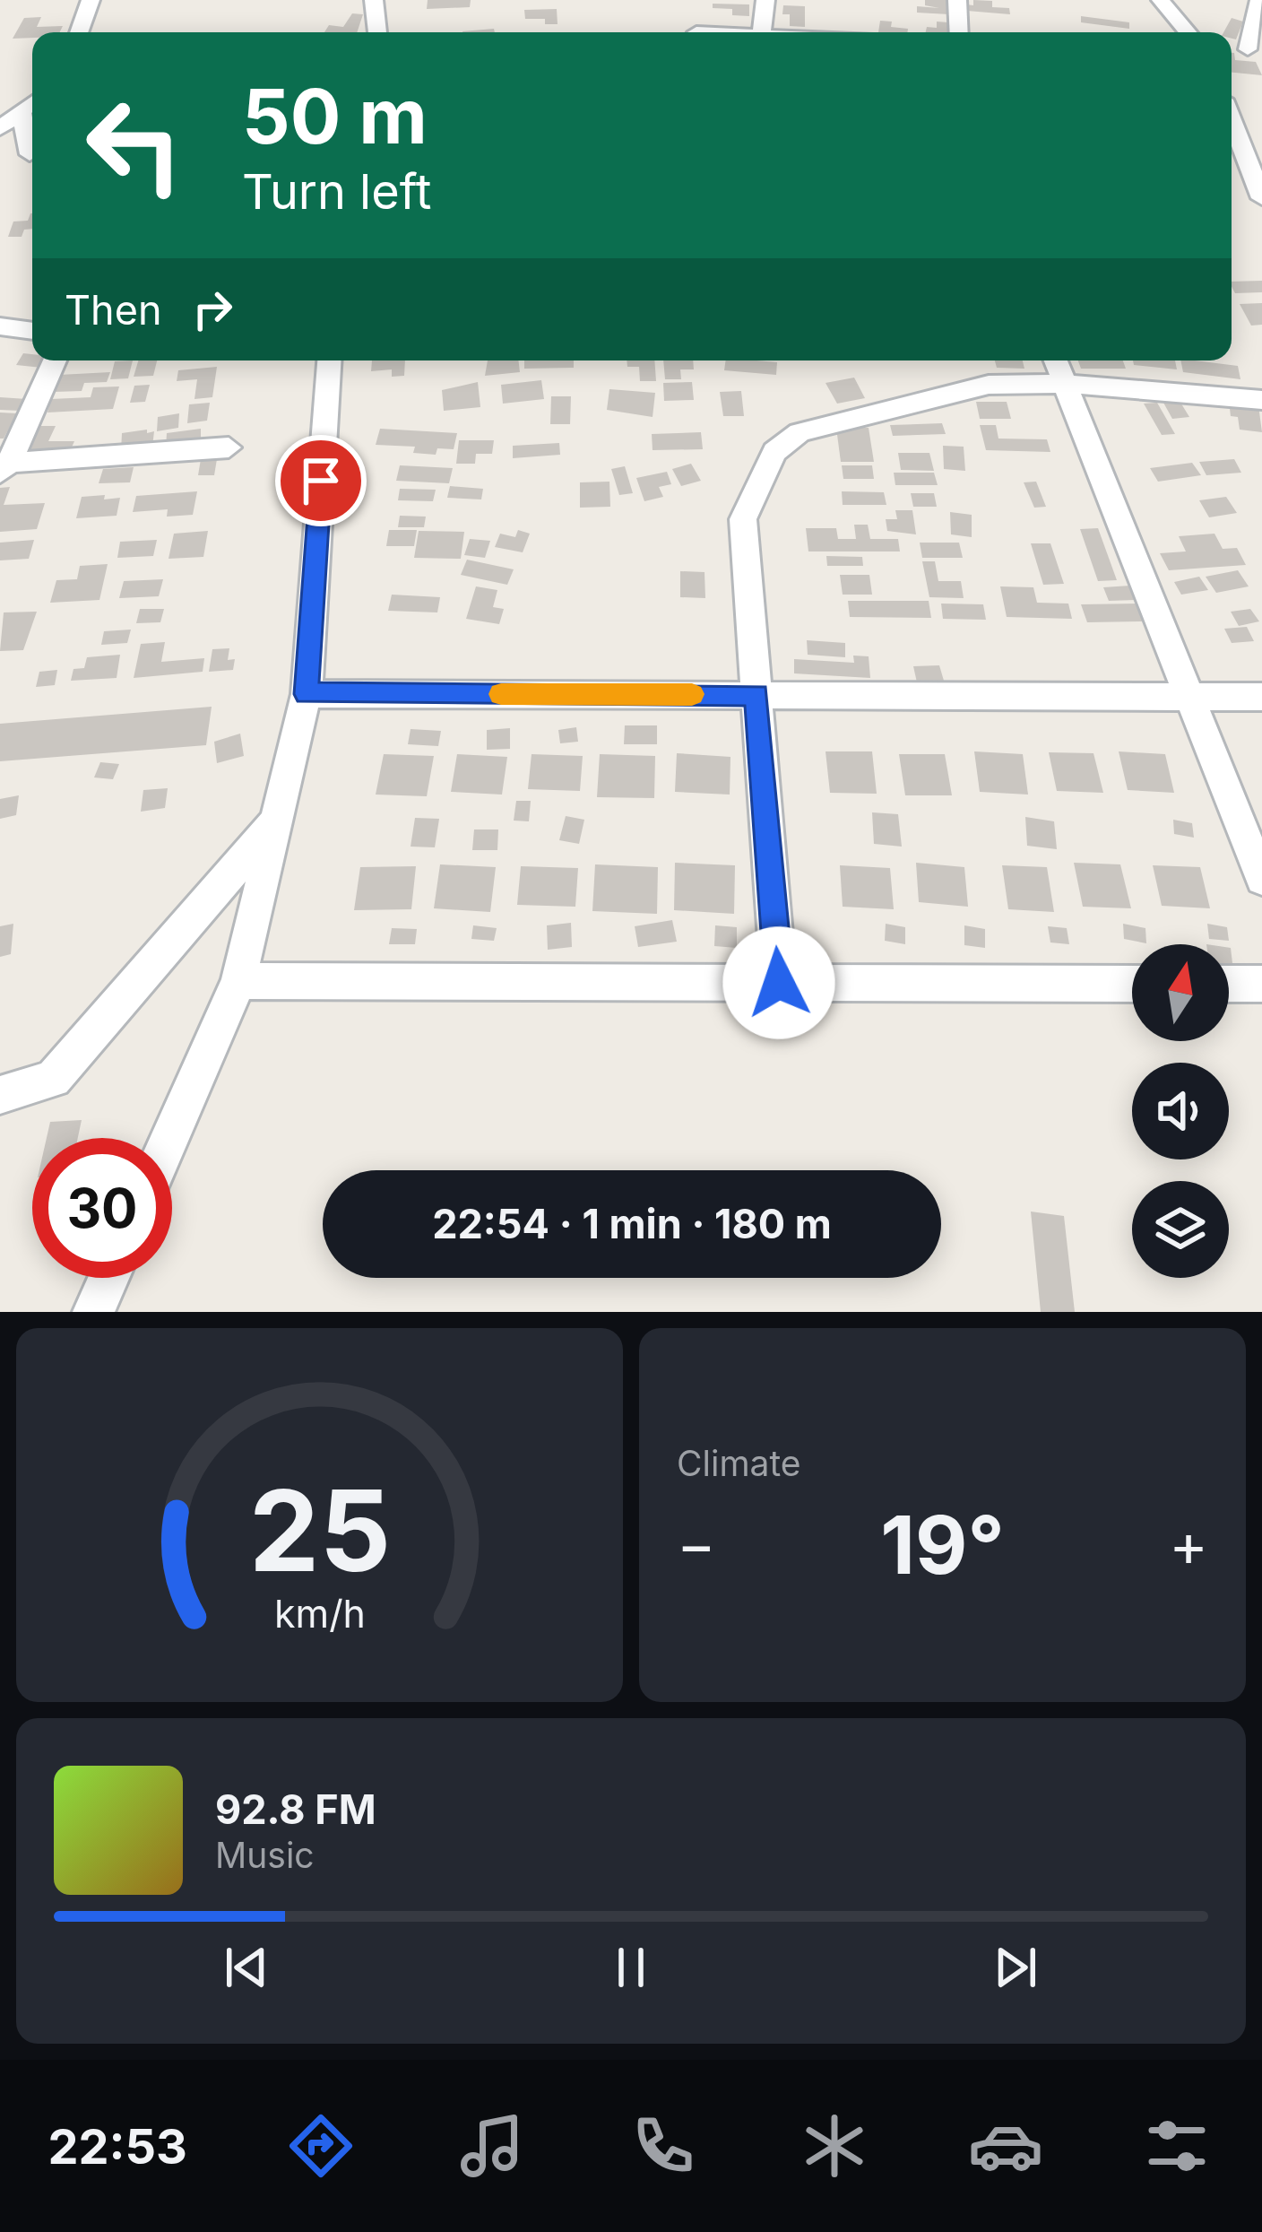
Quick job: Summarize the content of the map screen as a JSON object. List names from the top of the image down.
{
  "north": "top",
  "page": {
    "turn": ["50 m", "Turn left"],
    "then": "Then",
    "limit": "30",
    "trip": "22:54 · 1 min · 180 m",
    "tile": "Climate",
    "heat": ["−", "19°", "+"],
    "song": ["92.8 FM", "Music"],
    "tabs": "22:53",
    "gauge": ["25", "km/h"]
  }
}
